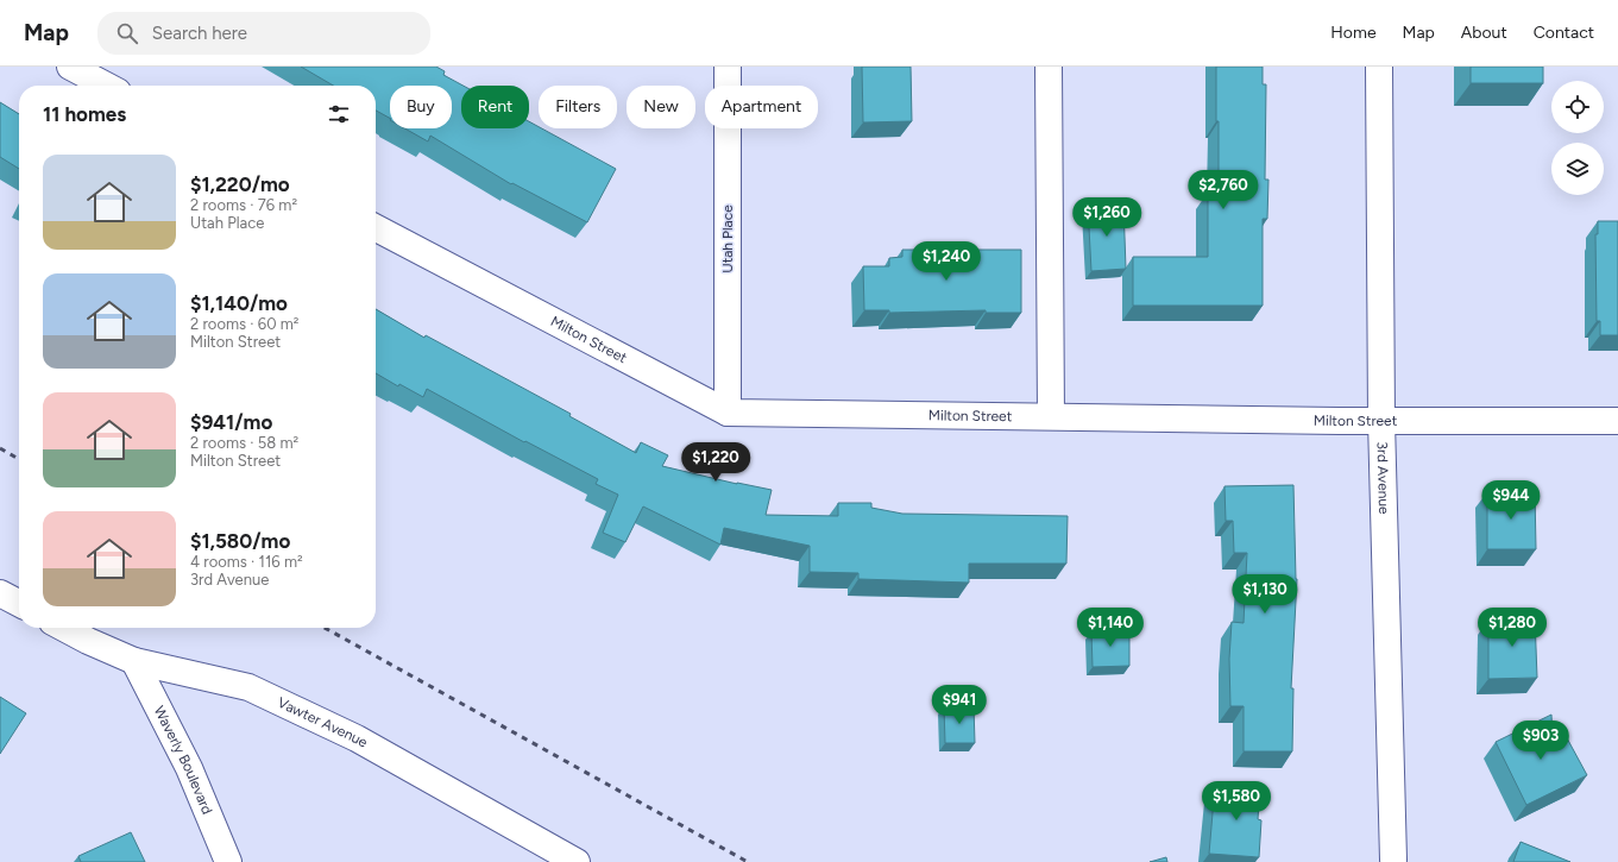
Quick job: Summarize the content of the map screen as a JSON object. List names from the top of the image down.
{
  "streets": {
    "street": [
      "Utah Place",
      "Milton Street",
      "3rd Avenue",
      "Vawter Avenue",
      "Waverly Boulevard"
    ]
  },
  "crossings": [
    ["Utah Place", "Milton Street"],
    ["Milton Street", "3rd Avenue"],
    ["Vawter Avenue", "Waverly Boulevard"]
  ],
  "page": {
    "header": "Map",
    "search": "Search here",
    "nav": [
      "Home",
      "Map",
      "About",
      "Contact"
    ],
    "chip": [
      "Buy",
      "Rent",
      "Filters",
      "New",
      "Apartment"
    ],
    "heading": "11 homes",
    "list": [
      {
        "name": "$1,220/mo",
        "note": "2 rooms · 76 m² · Utah Place"
      },
      {
        "name": "$1,140/mo",
        "note": "2 rooms · 60 m² · Milton Street"
      },
      {
        "name": "$941/mo",
        "note": "2 rooms · 58 m² · Milton Street"
      },
      {
        "name": "$1,580/mo",
        "note": "4 rooms · 116 m² · 3rd Avenue"
      }
    ],
    "price": [
      "$2,760",
      "$1,260",
      "$1,240",
      "$1,220",
      "$944",
      "$1,130",
      "$1,140",
      "$1,280",
      "$941",
      "$903",
      "$1,580"
    ]
  }
}
